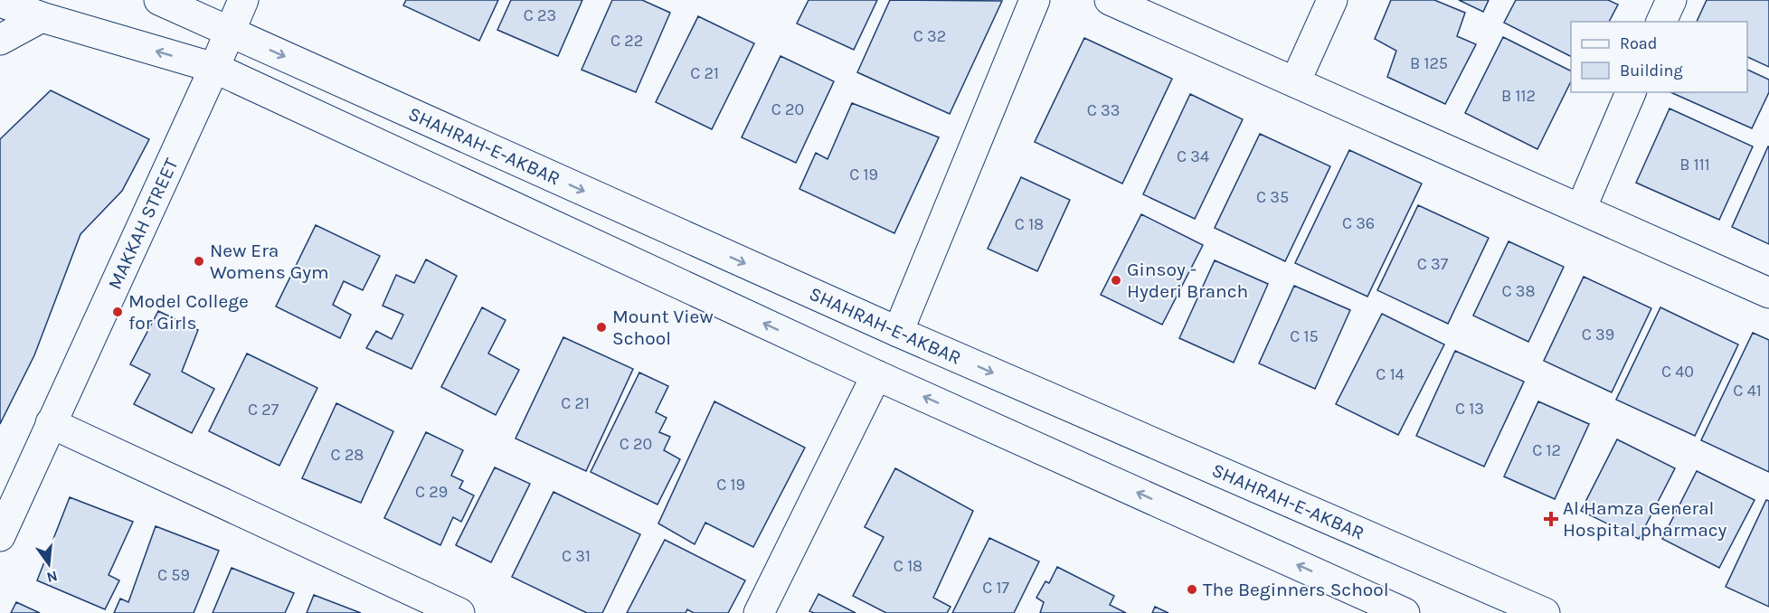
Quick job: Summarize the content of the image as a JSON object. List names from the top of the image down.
{
  "streets": {
    "main road": ["SHAHRAH-E-AKBAR", "MAKKAH STREET"]
  },
  "crossings": [
    ["SHAHRAH-E-AKBAR", "MAKKAH STREET"]
  ],
  "places": {
    "other": [
      "New Era Womens Gym",
      "Ginsoy - Hyderi Branch",
      "Model College for Girls",
      "Mount View School",
      "The Beginners School"
    ],
    "health": ["Al Hamza General Hospital pharmacy"]
  },
  "house_numbers": [
    "C 23",
    "C 32",
    "C 22",
    "B 125",
    "C 21",
    "B 112",
    "C 20",
    "C 33",
    "C 34",
    "B 111",
    "C 19",
    "C 35",
    "C 36",
    "C 18",
    "C 37",
    "C 38",
    "C 39",
    "C 15",
    "C 40",
    "C 14",
    "C 41",
    "C 21",
    "C 13",
    "C 27",
    "C 20",
    "C 12",
    "C 28",
    "C 19",
    "C 29",
    "C 31",
    "C 18",
    "C 59",
    "C 17"
  ],
  "legend": ["Road", "Building"],
  "north": "bottom"
}
